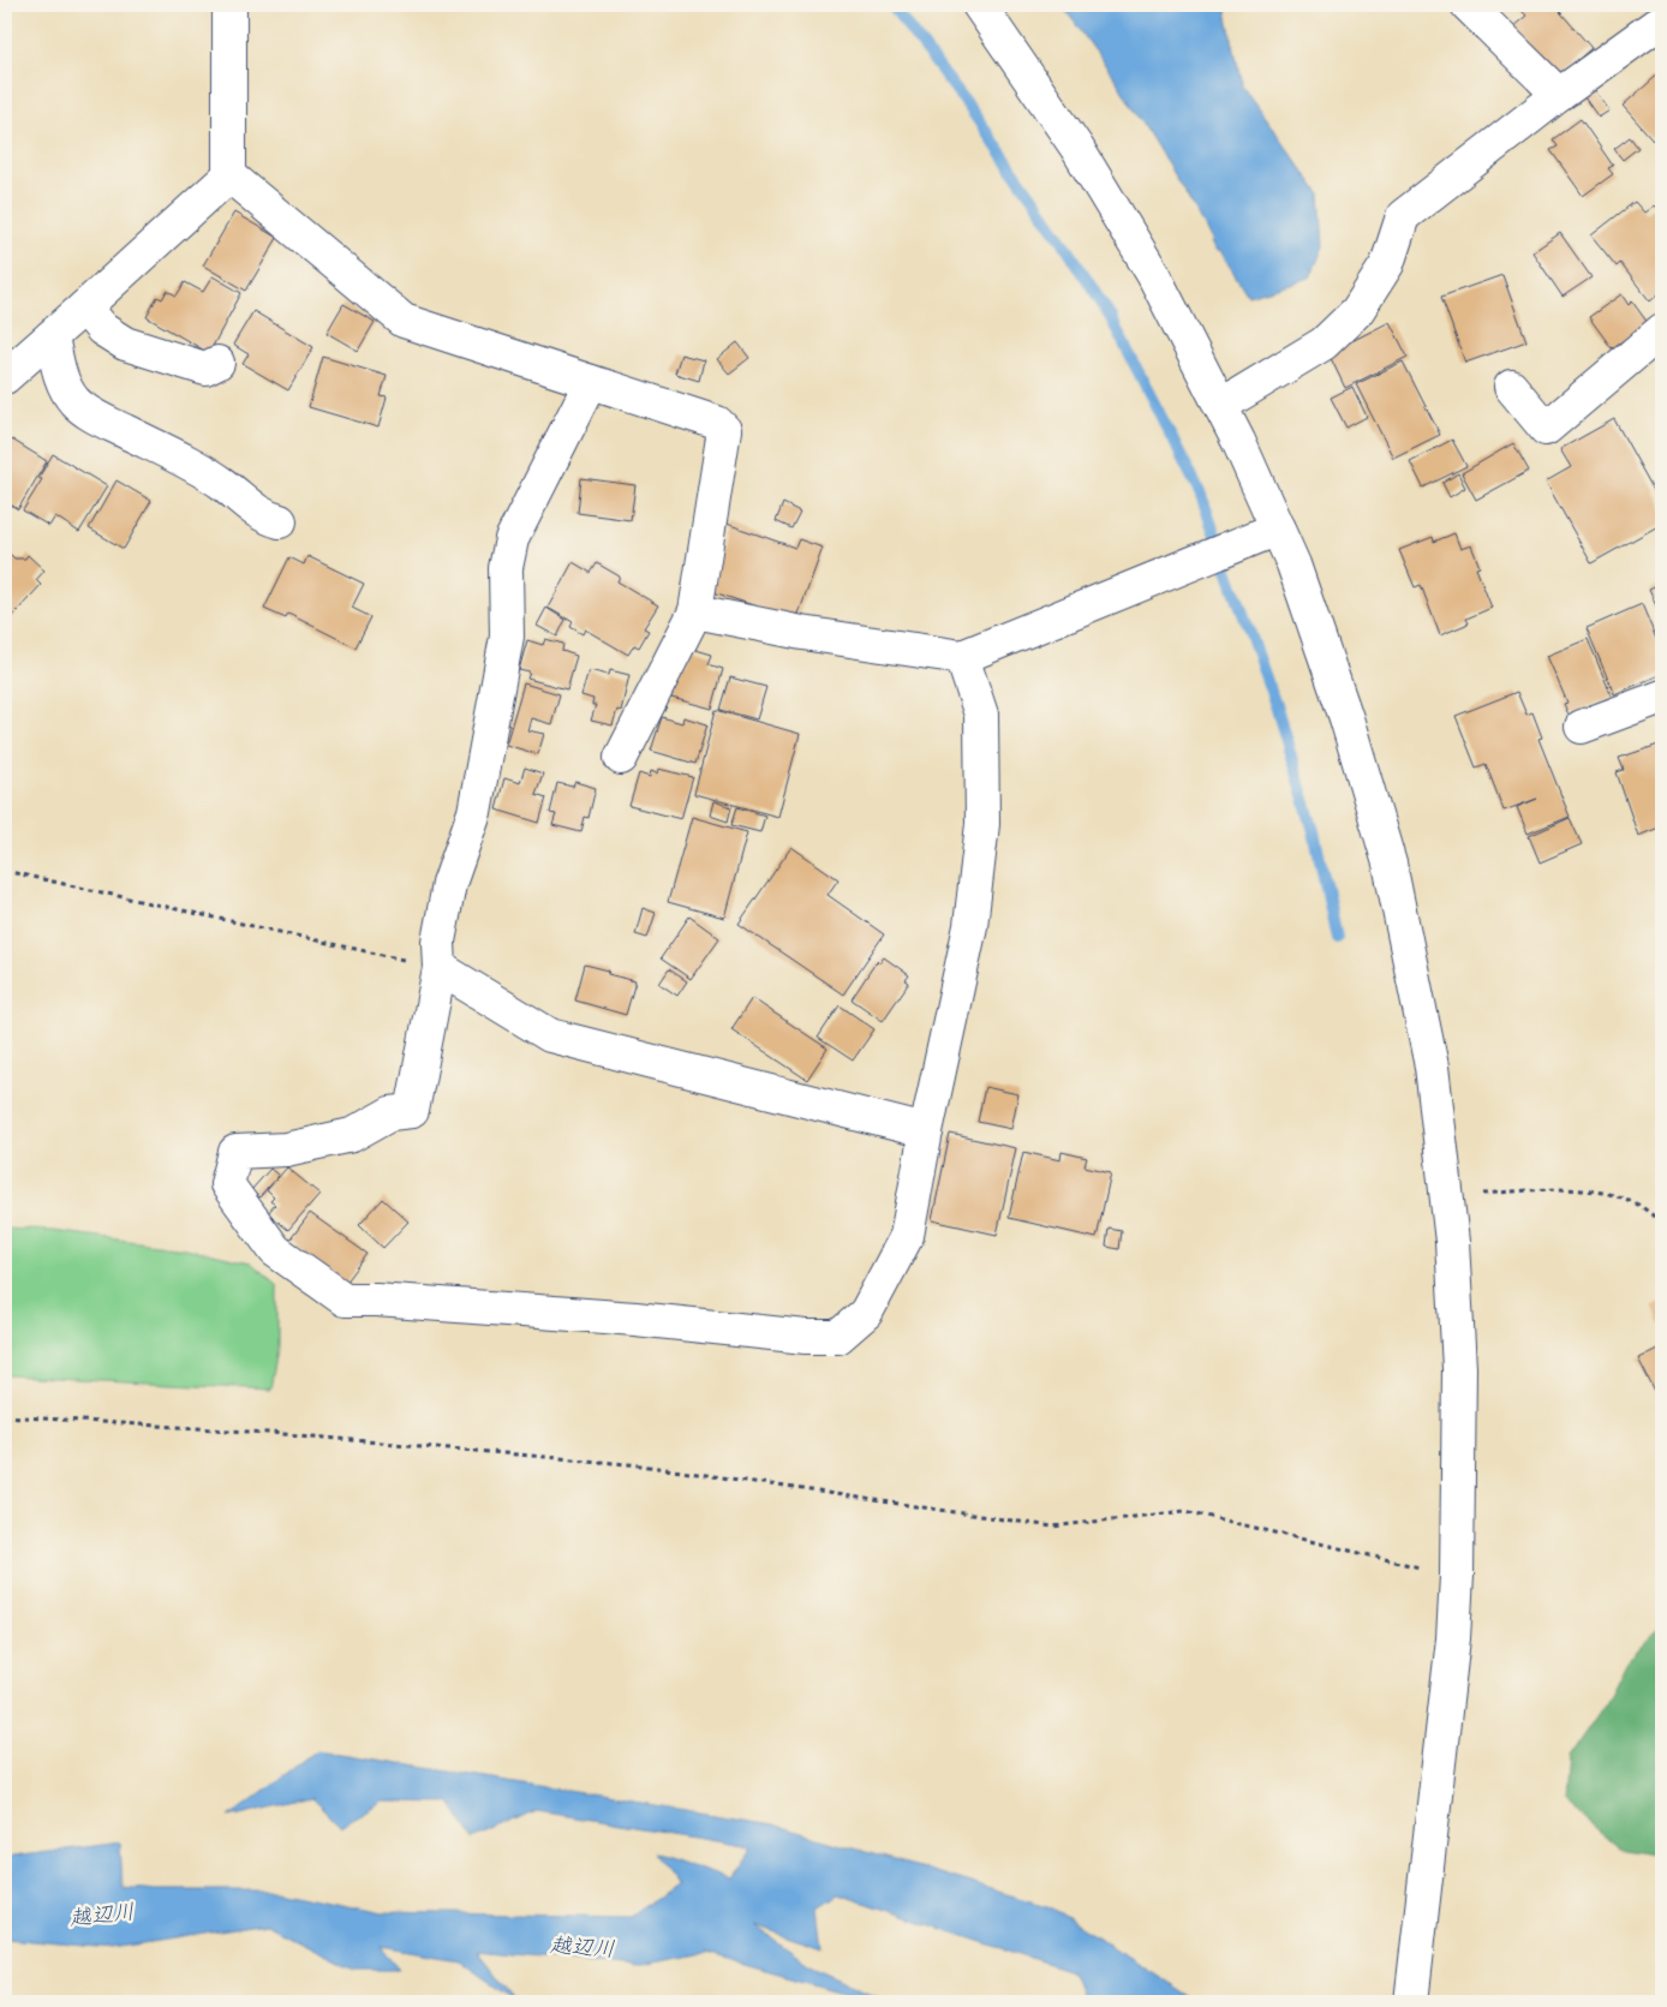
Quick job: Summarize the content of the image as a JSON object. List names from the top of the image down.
{
  "water": ["越辺川"]
}
